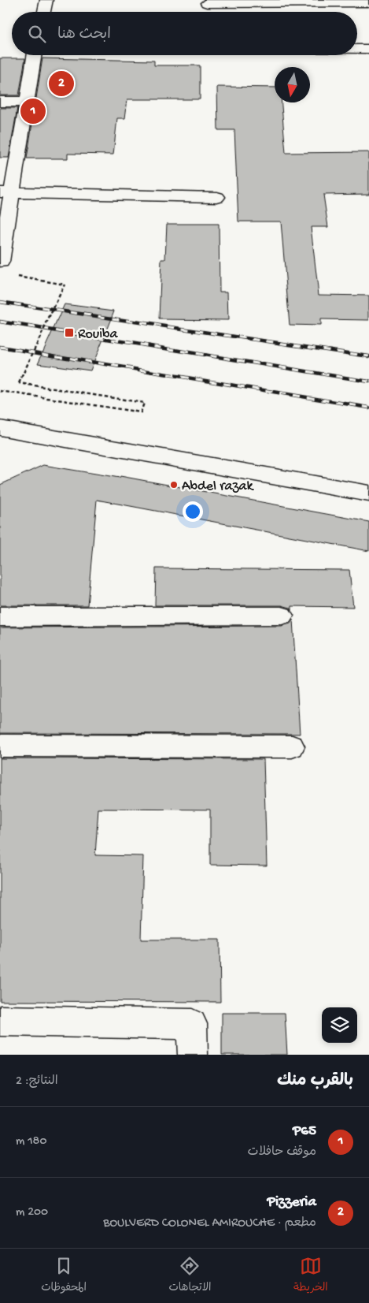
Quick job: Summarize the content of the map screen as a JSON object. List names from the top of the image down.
{
  "places": {
    "transit": ["Rouiba"],
    "other": ["Abdel razak"]
  },
  "north": "bottom",
  "page": {
    "search": "ابحث هنا",
    "pins": ["2", "1"],
    "heading": ["بالقرب منك", "النتائج: 2"],
    "list": [
      {
        "mark": "1",
        "name": "P65",
        "note": "موقف حافلات",
        "value": "180 m"
      },
      {
        "mark": "2",
        "name": "Pizzeria",
        "note": "مطعم · BOULVERD COLONEL AMIROUCHE",
        "value": "200 m"
      }
    ],
    "nav": ["الخريطة", "الاتجاهات", "المحفوظات"]
  }
}
